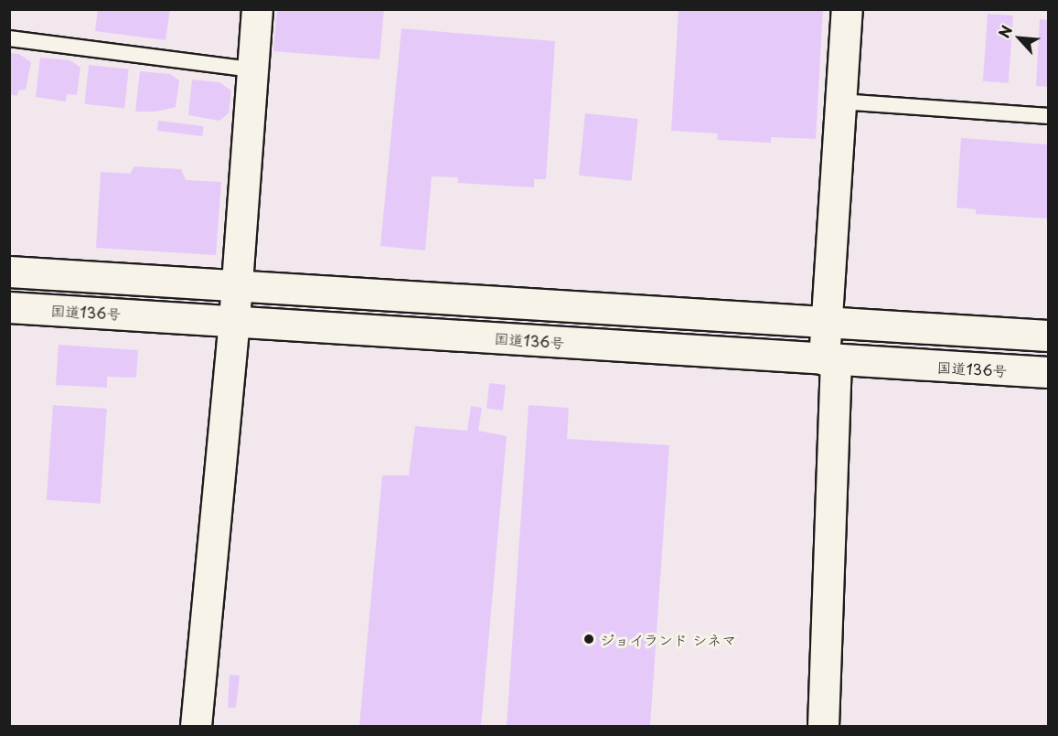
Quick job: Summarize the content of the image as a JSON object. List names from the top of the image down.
{
  "streets": {
    "main road": ["国道136号"]
  },
  "places": ["ジョイランド シネマ"],
  "north": "top left"
}
